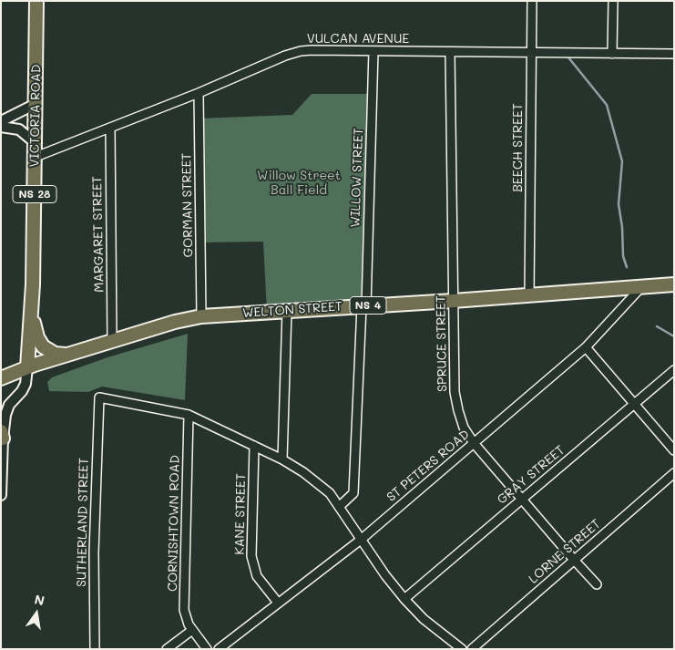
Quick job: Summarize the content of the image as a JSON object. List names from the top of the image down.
{
  "streets": {
    "main road": [
      "VICTORIA ROAD",
      "NS 28",
      "NS 4",
      "WELTON STREET"
    ],
    "street": [
      "VULCAN AVENUE",
      "BEECH STREET",
      "WILLOW STREET",
      "GORMAN STREET",
      "MARGARET STREET",
      "SPRUCE STREET",
      "ST PETERS ROAD",
      "GRAY STREET",
      "KANE STREET",
      "SUTHERLAND STREET",
      "CORNISHTOWN ROAD",
      "LORNE STREET"
    ]
  },
  "crossings": [
    ["VULCAN AVENUE", "VICTORIA ROAD"],
    ["VULCAN AVENUE", "BEECH STREET"],
    ["VULCAN AVENUE", "WILLOW STREET"],
    ["VULCAN AVENUE", "GORMAN STREET"],
    ["VULCAN AVENUE", "MARGARET STREET"],
    ["VULCAN AVENUE", "SPRUCE STREET"],
    ["VICTORIA ROAD", "NS 4"],
    ["VICTORIA ROAD", "WELTON STREET"],
    ["BEECH STREET", "WELTON STREET"],
    ["WILLOW STREET", "WELTON STREET"],
    ["GORMAN STREET", "WELTON STREET"],
    ["MARGARET STREET", "WELTON STREET"],
    ["NS 4", "WELTON STREET"],
    ["WELTON STREET", "SPRUCE STREET"],
    ["WELTON STREET", "ST PETERS ROAD"],
    ["SPRUCE STREET", "ST PETERS ROAD"],
    ["SPRUCE STREET", "GRAY STREET"],
    ["SPRUCE STREET", "LORNE STREET"],
    ["ST PETERS ROAD", "KANE STREET"],
    ["SUTHERLAND STREET", "CORNISHTOWN ROAD"]
  ],
  "parks": ["Willow Street Ball Field"],
  "north": "top"
}
